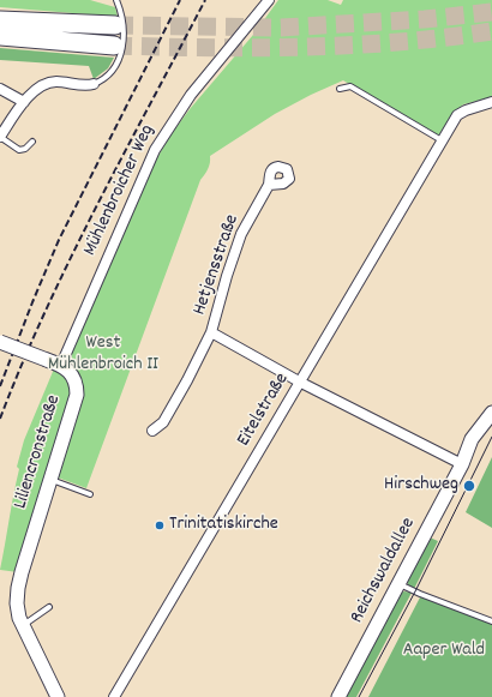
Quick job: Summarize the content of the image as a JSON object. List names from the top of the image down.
{
  "streets": {
    "main road": ["Liliencronstraße", "Reichswaldallee"],
    "street": ["Mühlenbroicher Weg", "Hetjensstraße", "Eitelstraße"]
  },
  "crossings": [
    ["Mühlenbroicher Weg", "Liliencronstraße"],
    ["Hetjensstraße", "Eitelstraße"]
  ],
  "parks": ["West Mühlenbroich II", "Aaper Wald"],
  "places": ["Hirschweg", "Trinitatiskirche"]
}
